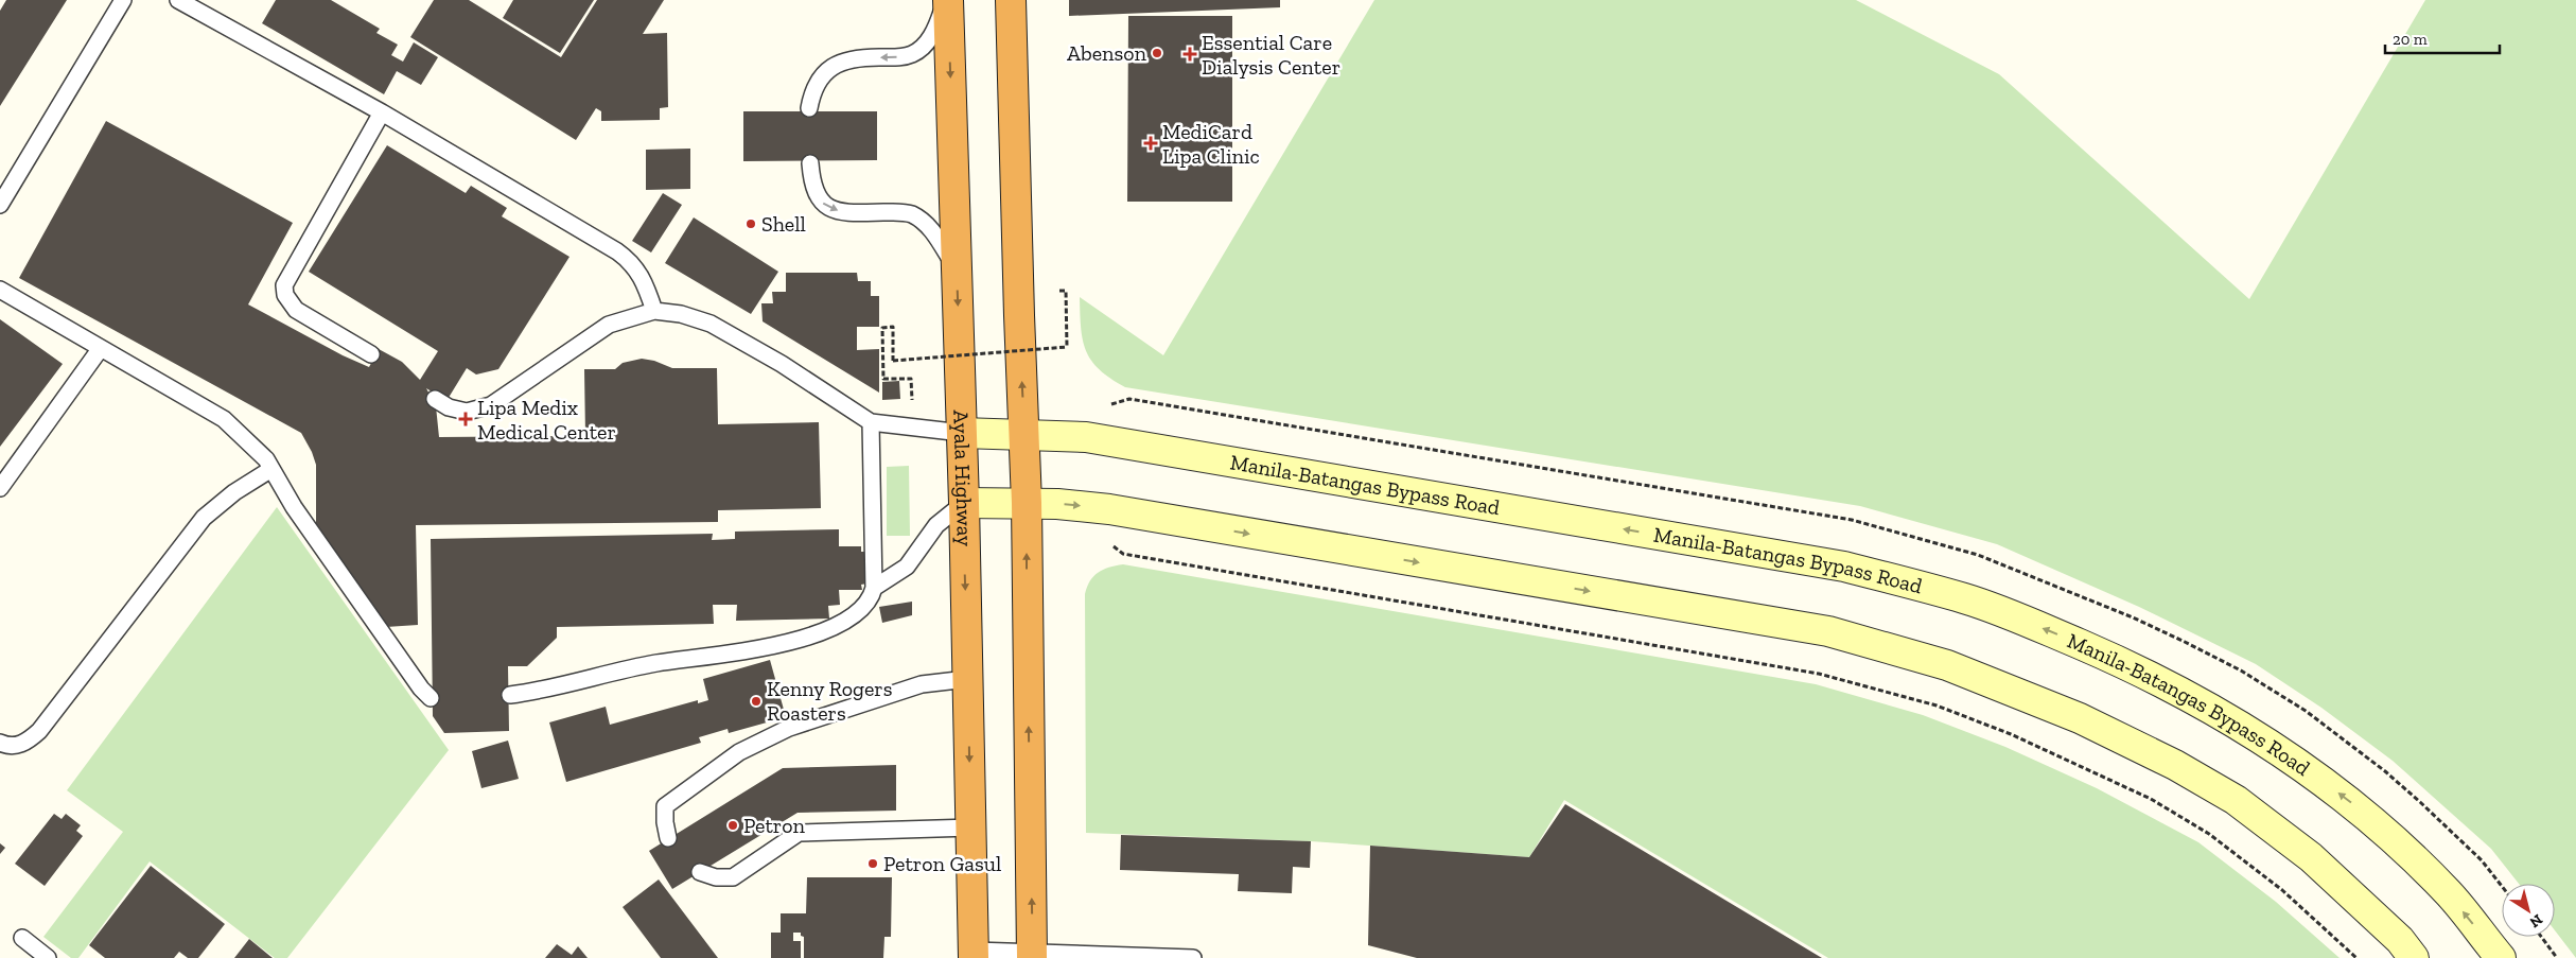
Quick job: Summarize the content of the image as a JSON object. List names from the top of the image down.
{
  "streets": {
    "highway": ["Ayala Highway"],
    "main road": ["Manila-Batangas Bypass Road"]
  },
  "crossings": [
    ["Ayala Highway", "Manila-Batangas Bypass Road"]
  ],
  "places": {
    "other": [
      "Abenson",
      "Shell",
      "Kenny Rogers Roasters",
      "Petron",
      "Petron Gasul"
    ],
    "health": ["Essential Care Dialysis Center", "MediCard Lipa Clinic", "Lipa Medix Medical Center"]
  },
  "scale_bar": "20 m",
  "north": "bottom right"
}
